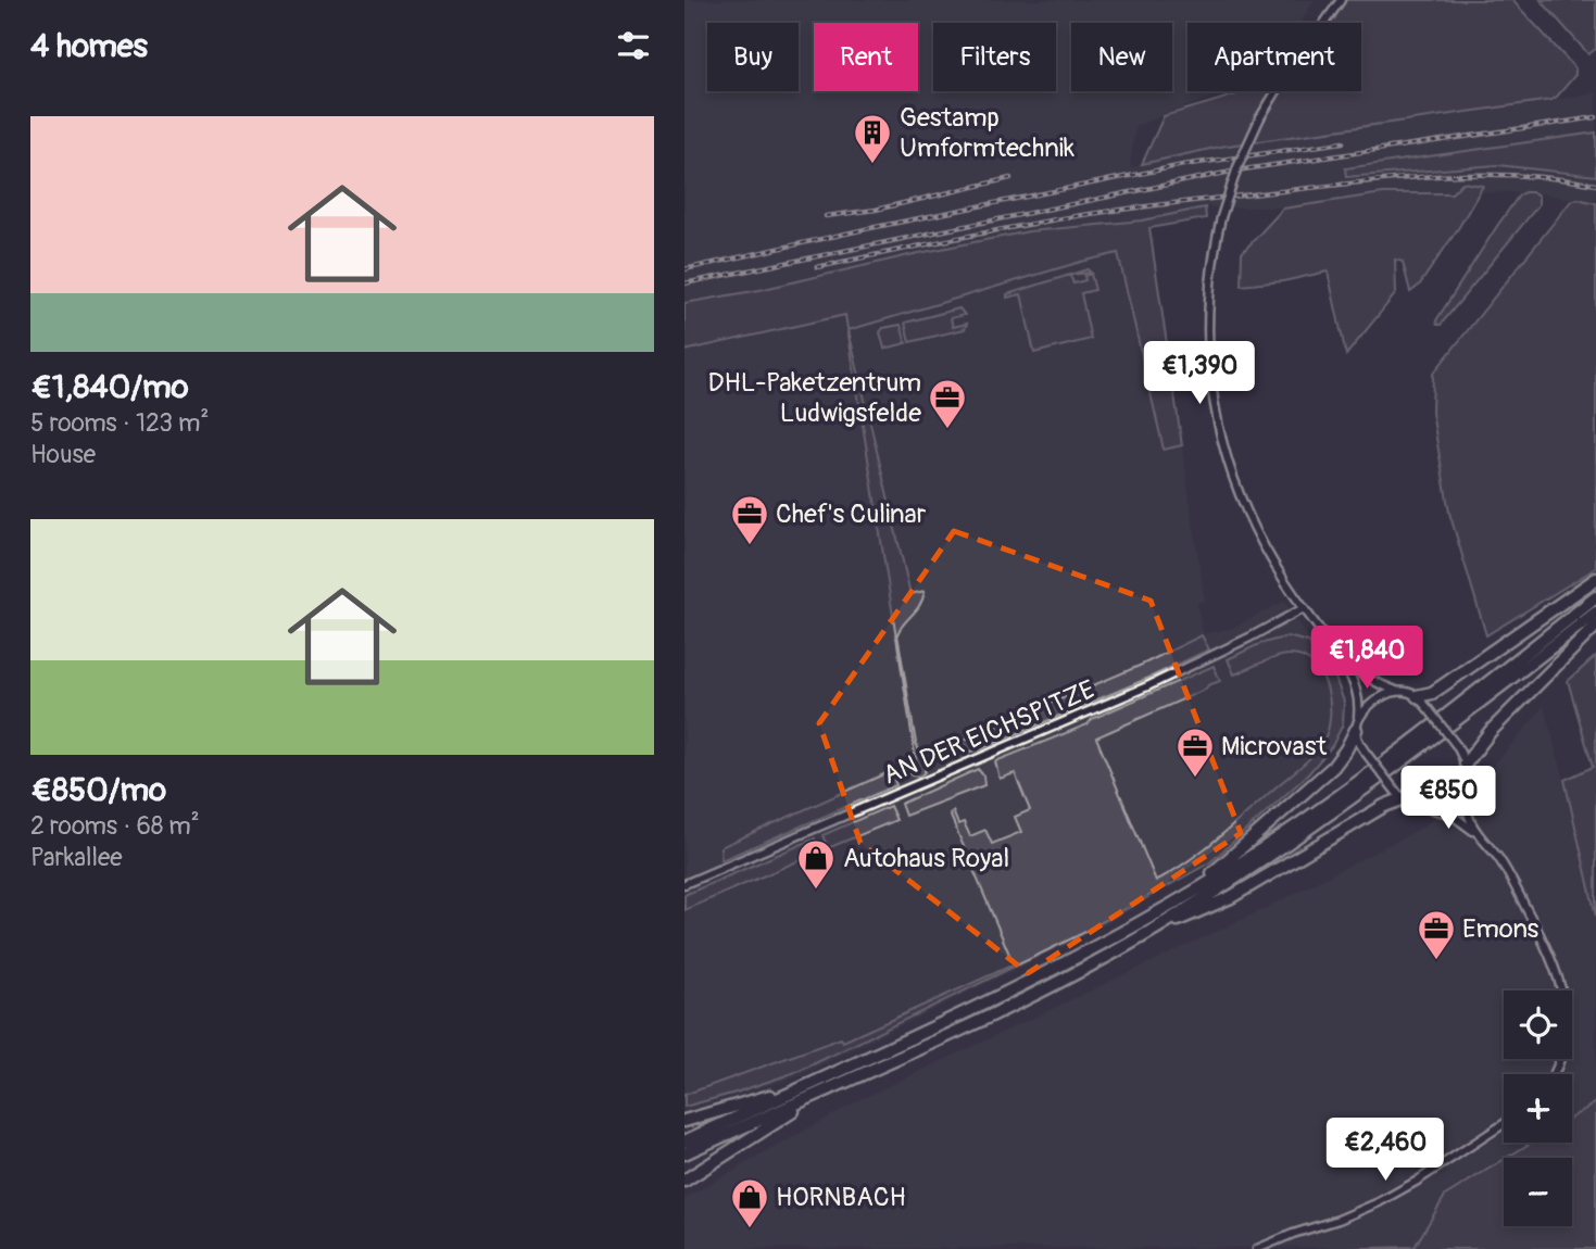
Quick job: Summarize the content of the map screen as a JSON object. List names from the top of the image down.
{
  "streets": {
    "street": ["AN DER EICHSPITZE"]
  },
  "places": {
    "building": ["Gestamp Umformtechnik"],
    "office": [
      "DHL-Paketzentrum Ludwigsfelde",
      "Chef's Culinar",
      "Microvast",
      "Emons"
    ],
    "shop": ["Autohaus Royal", "HORNBACH"]
  },
  "page": {
    "heading": "4 homes",
    "chip": [
      "Buy",
      "Rent",
      "Filters",
      "New",
      "Apartment"
    ],
    "list": [
      {
        "name": "€1,840/mo",
        "note": "5 rooms · 123 m² · House"
      },
      {
        "name": "€850/mo",
        "note": "2 rooms · 68 m² · Parkallee"
      }
    ],
    "price": [
      "€1,390",
      "€1,840",
      "€850",
      "€2,460"
    ],
    "map_buttons": ["+", "−"]
  }
}
